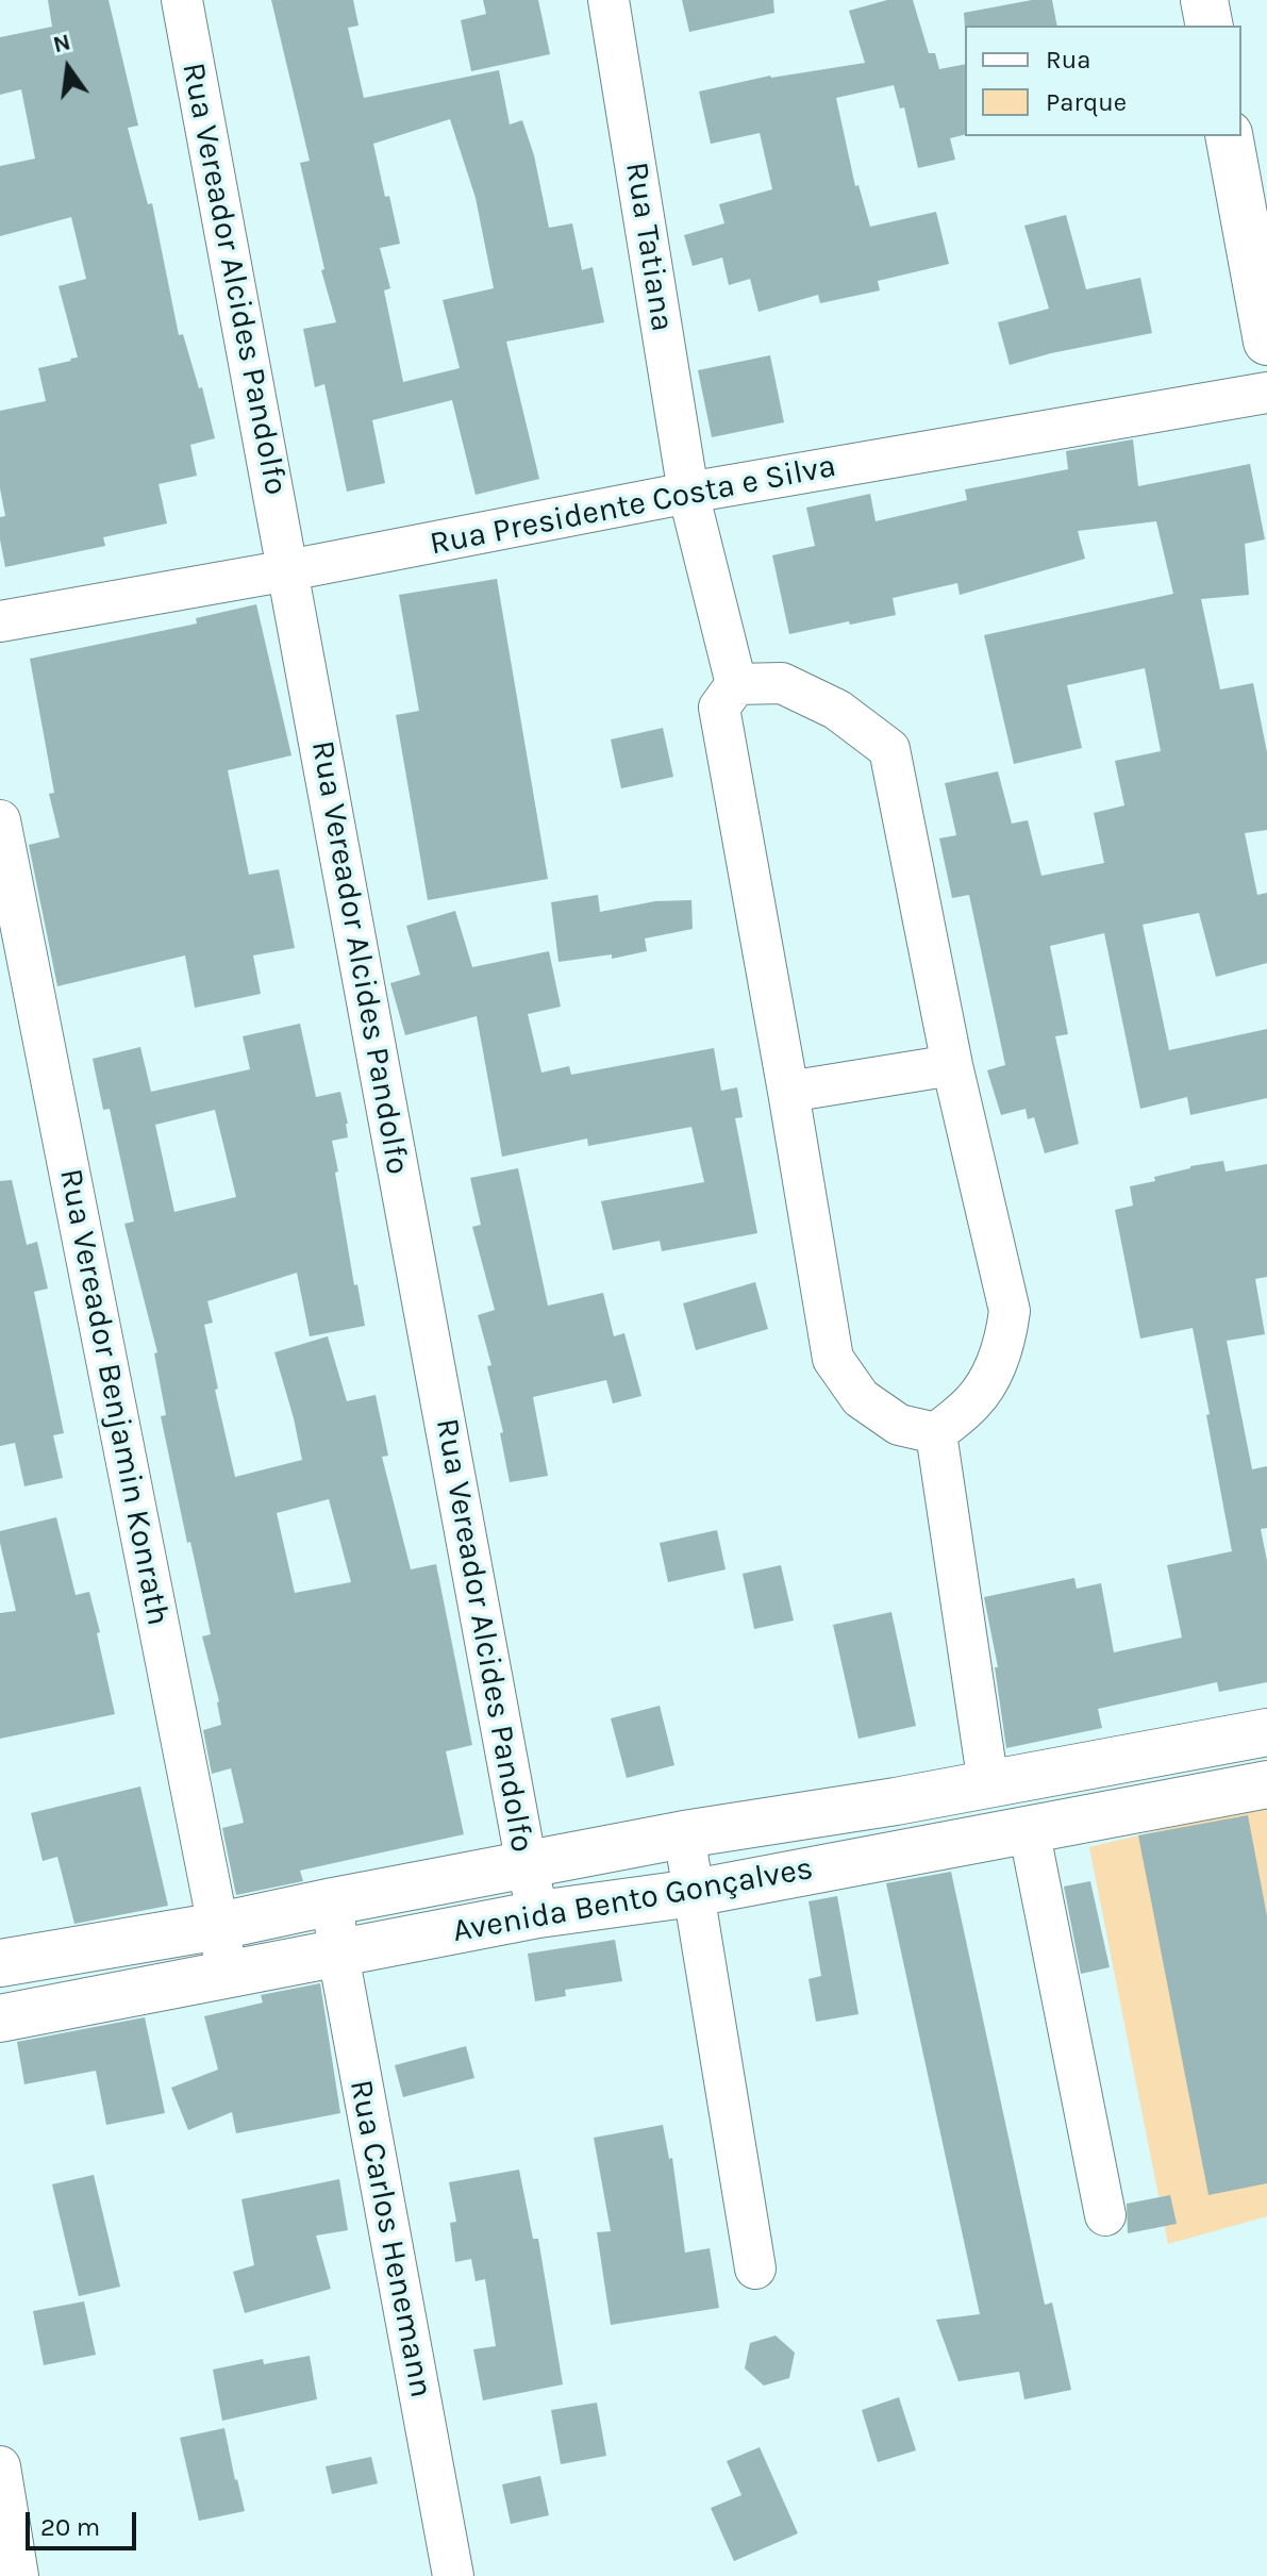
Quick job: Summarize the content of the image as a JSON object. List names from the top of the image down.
{
  "streets": {
    "main road": ["Avenida Bento Gonçalves"],
    "street": [
      "Rua Tatiana",
      "Rua Vereador Alcides Pandolfo",
      "Rua Presidente Costa e Silva",
      "Rua Vereador Benjamin Konrath",
      "Rua Carlos Henemann"
    ]
  },
  "crossings": [
    ["Rua Tatiana", "Rua Presidente Costa e Silva"],
    ["Rua Vereador Alcides Pandolfo", "Rua Presidente Costa e Silva"],
    ["Rua Vereador Alcides Pandolfo", "Avenida Bento Gonçalves"],
    ["Rua Vereador Benjamin Konrath", "Avenida Bento Gonçalves"],
    ["Avenida Bento Gonçalves", "Rua Carlos Henemann"]
  ],
  "legend": ["Rua", "Parque"],
  "scale_bar": "20 m",
  "north": "top"
}
